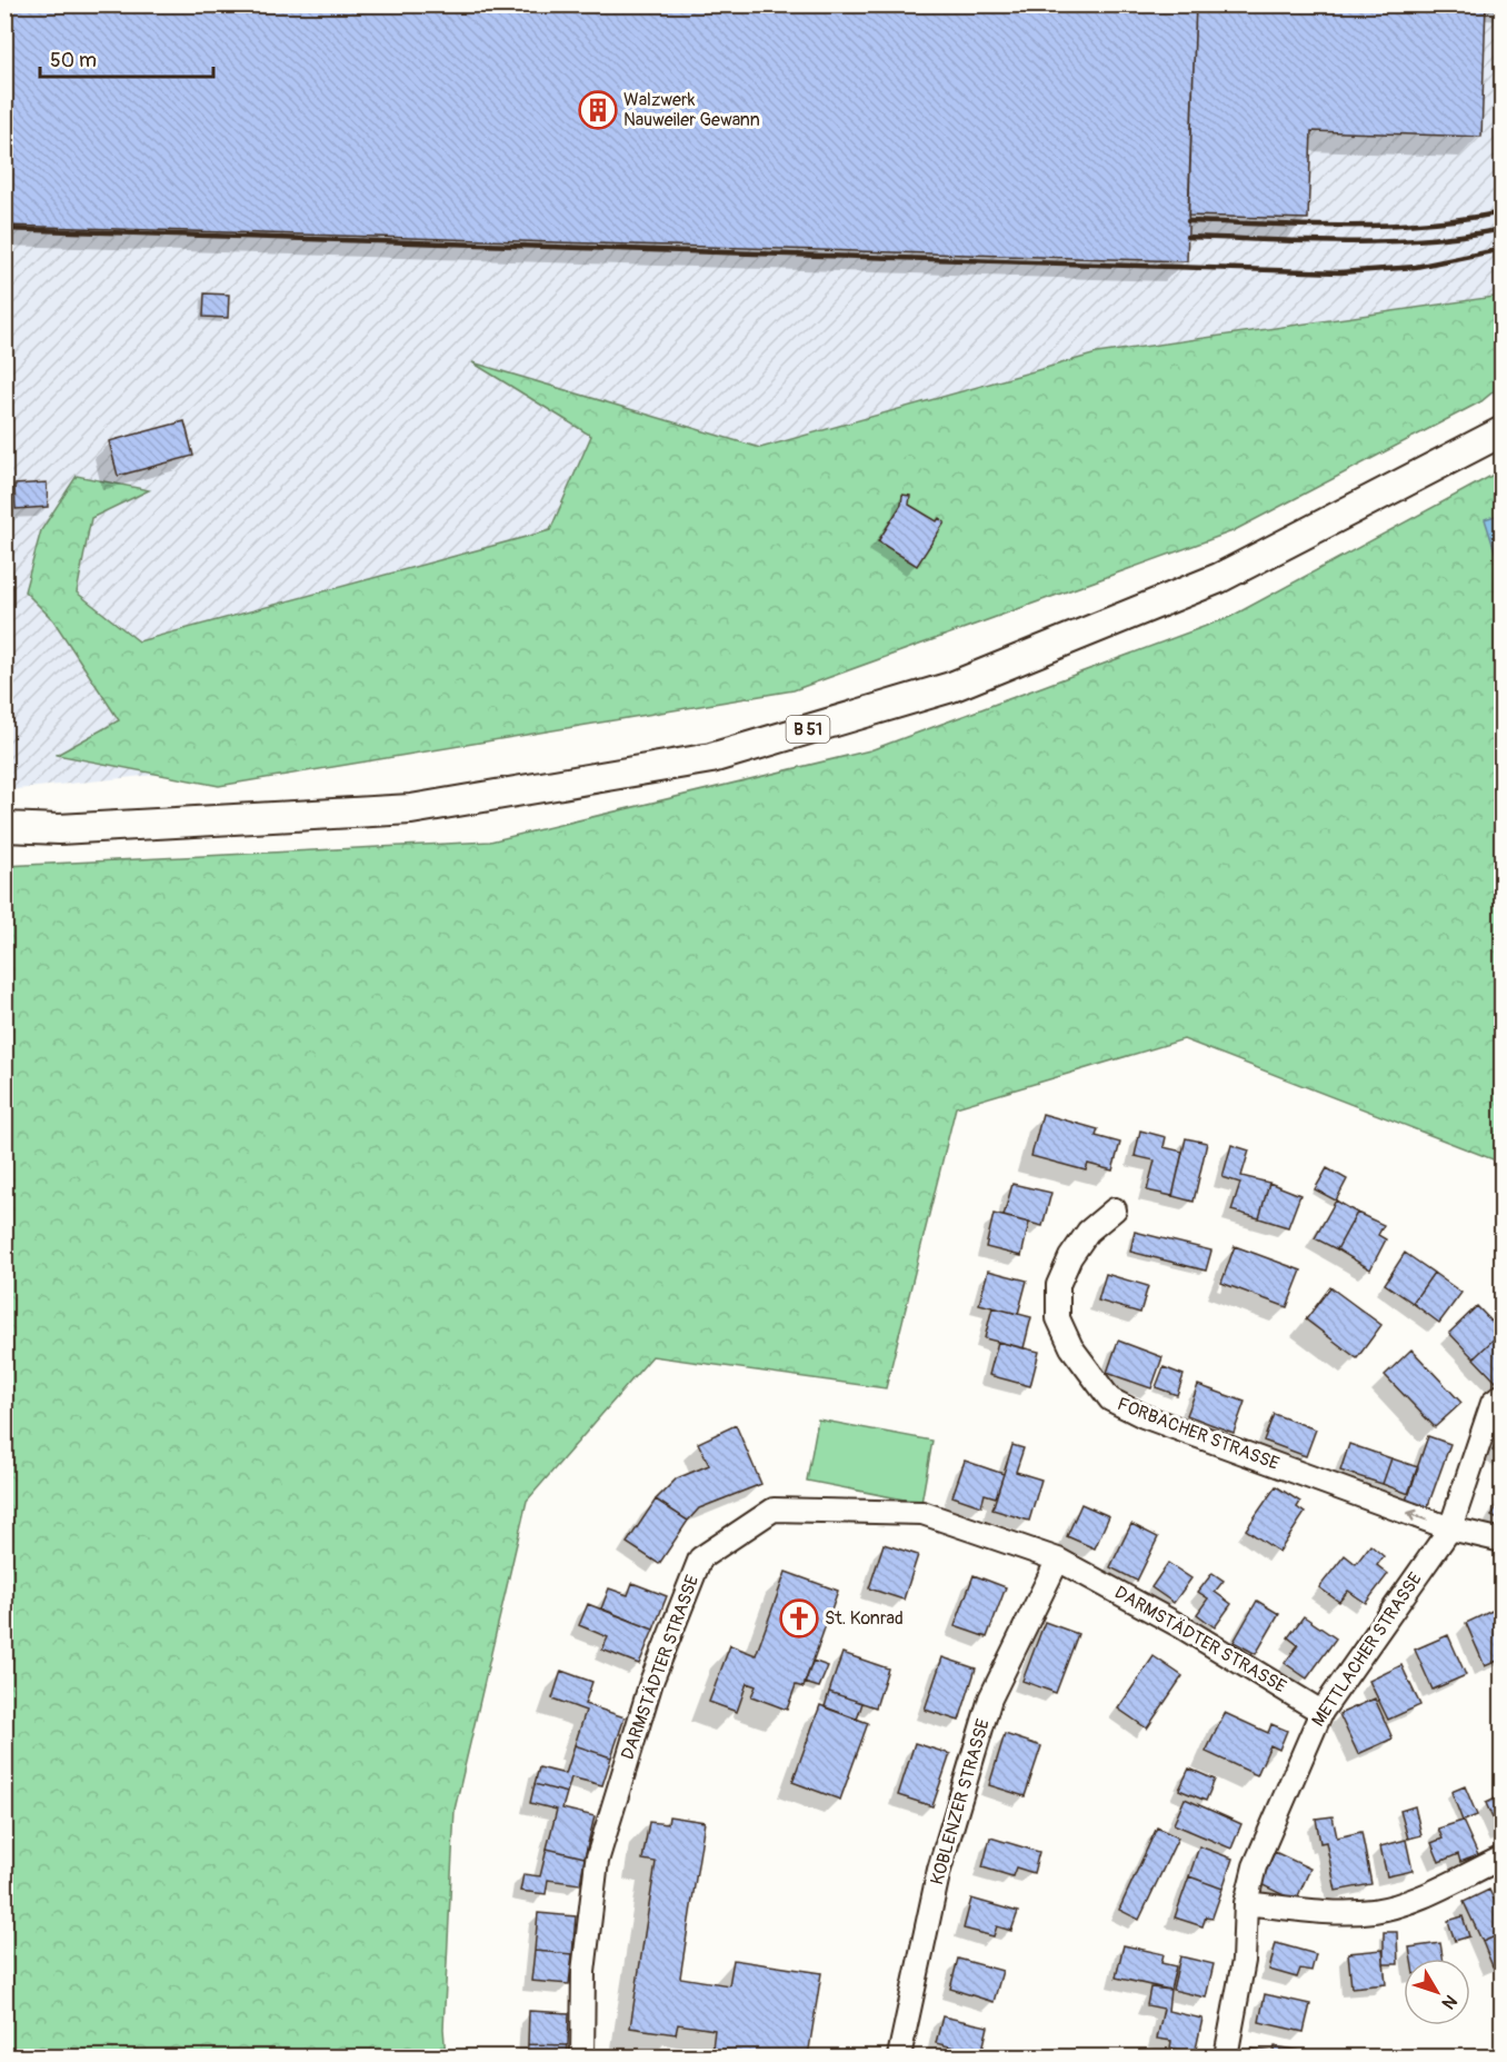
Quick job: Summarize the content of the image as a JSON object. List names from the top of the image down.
{
  "streets": {
    "main road": ["B 51"],
    "street": [
      "FORBACHER STRASSE",
      "DARMSTÄDTER STRASSE",
      "METTLACHER STRASSE",
      "KOBLENZER STRASSE"
    ]
  },
  "crossings": [
    ["FORBACHER STRASSE", "METTLACHER STRASSE"],
    ["DARMSTÄDTER STRASSE", "METTLACHER STRASSE"],
    ["DARMSTÄDTER STRASSE", "KOBLENZER STRASSE"]
  ],
  "places": {
    "building": ["Walzwerk Nauweiler Gewann"],
    "church": ["St. Konrad"]
  },
  "scale_bar": "50 m",
  "north": "bottom right"
}
